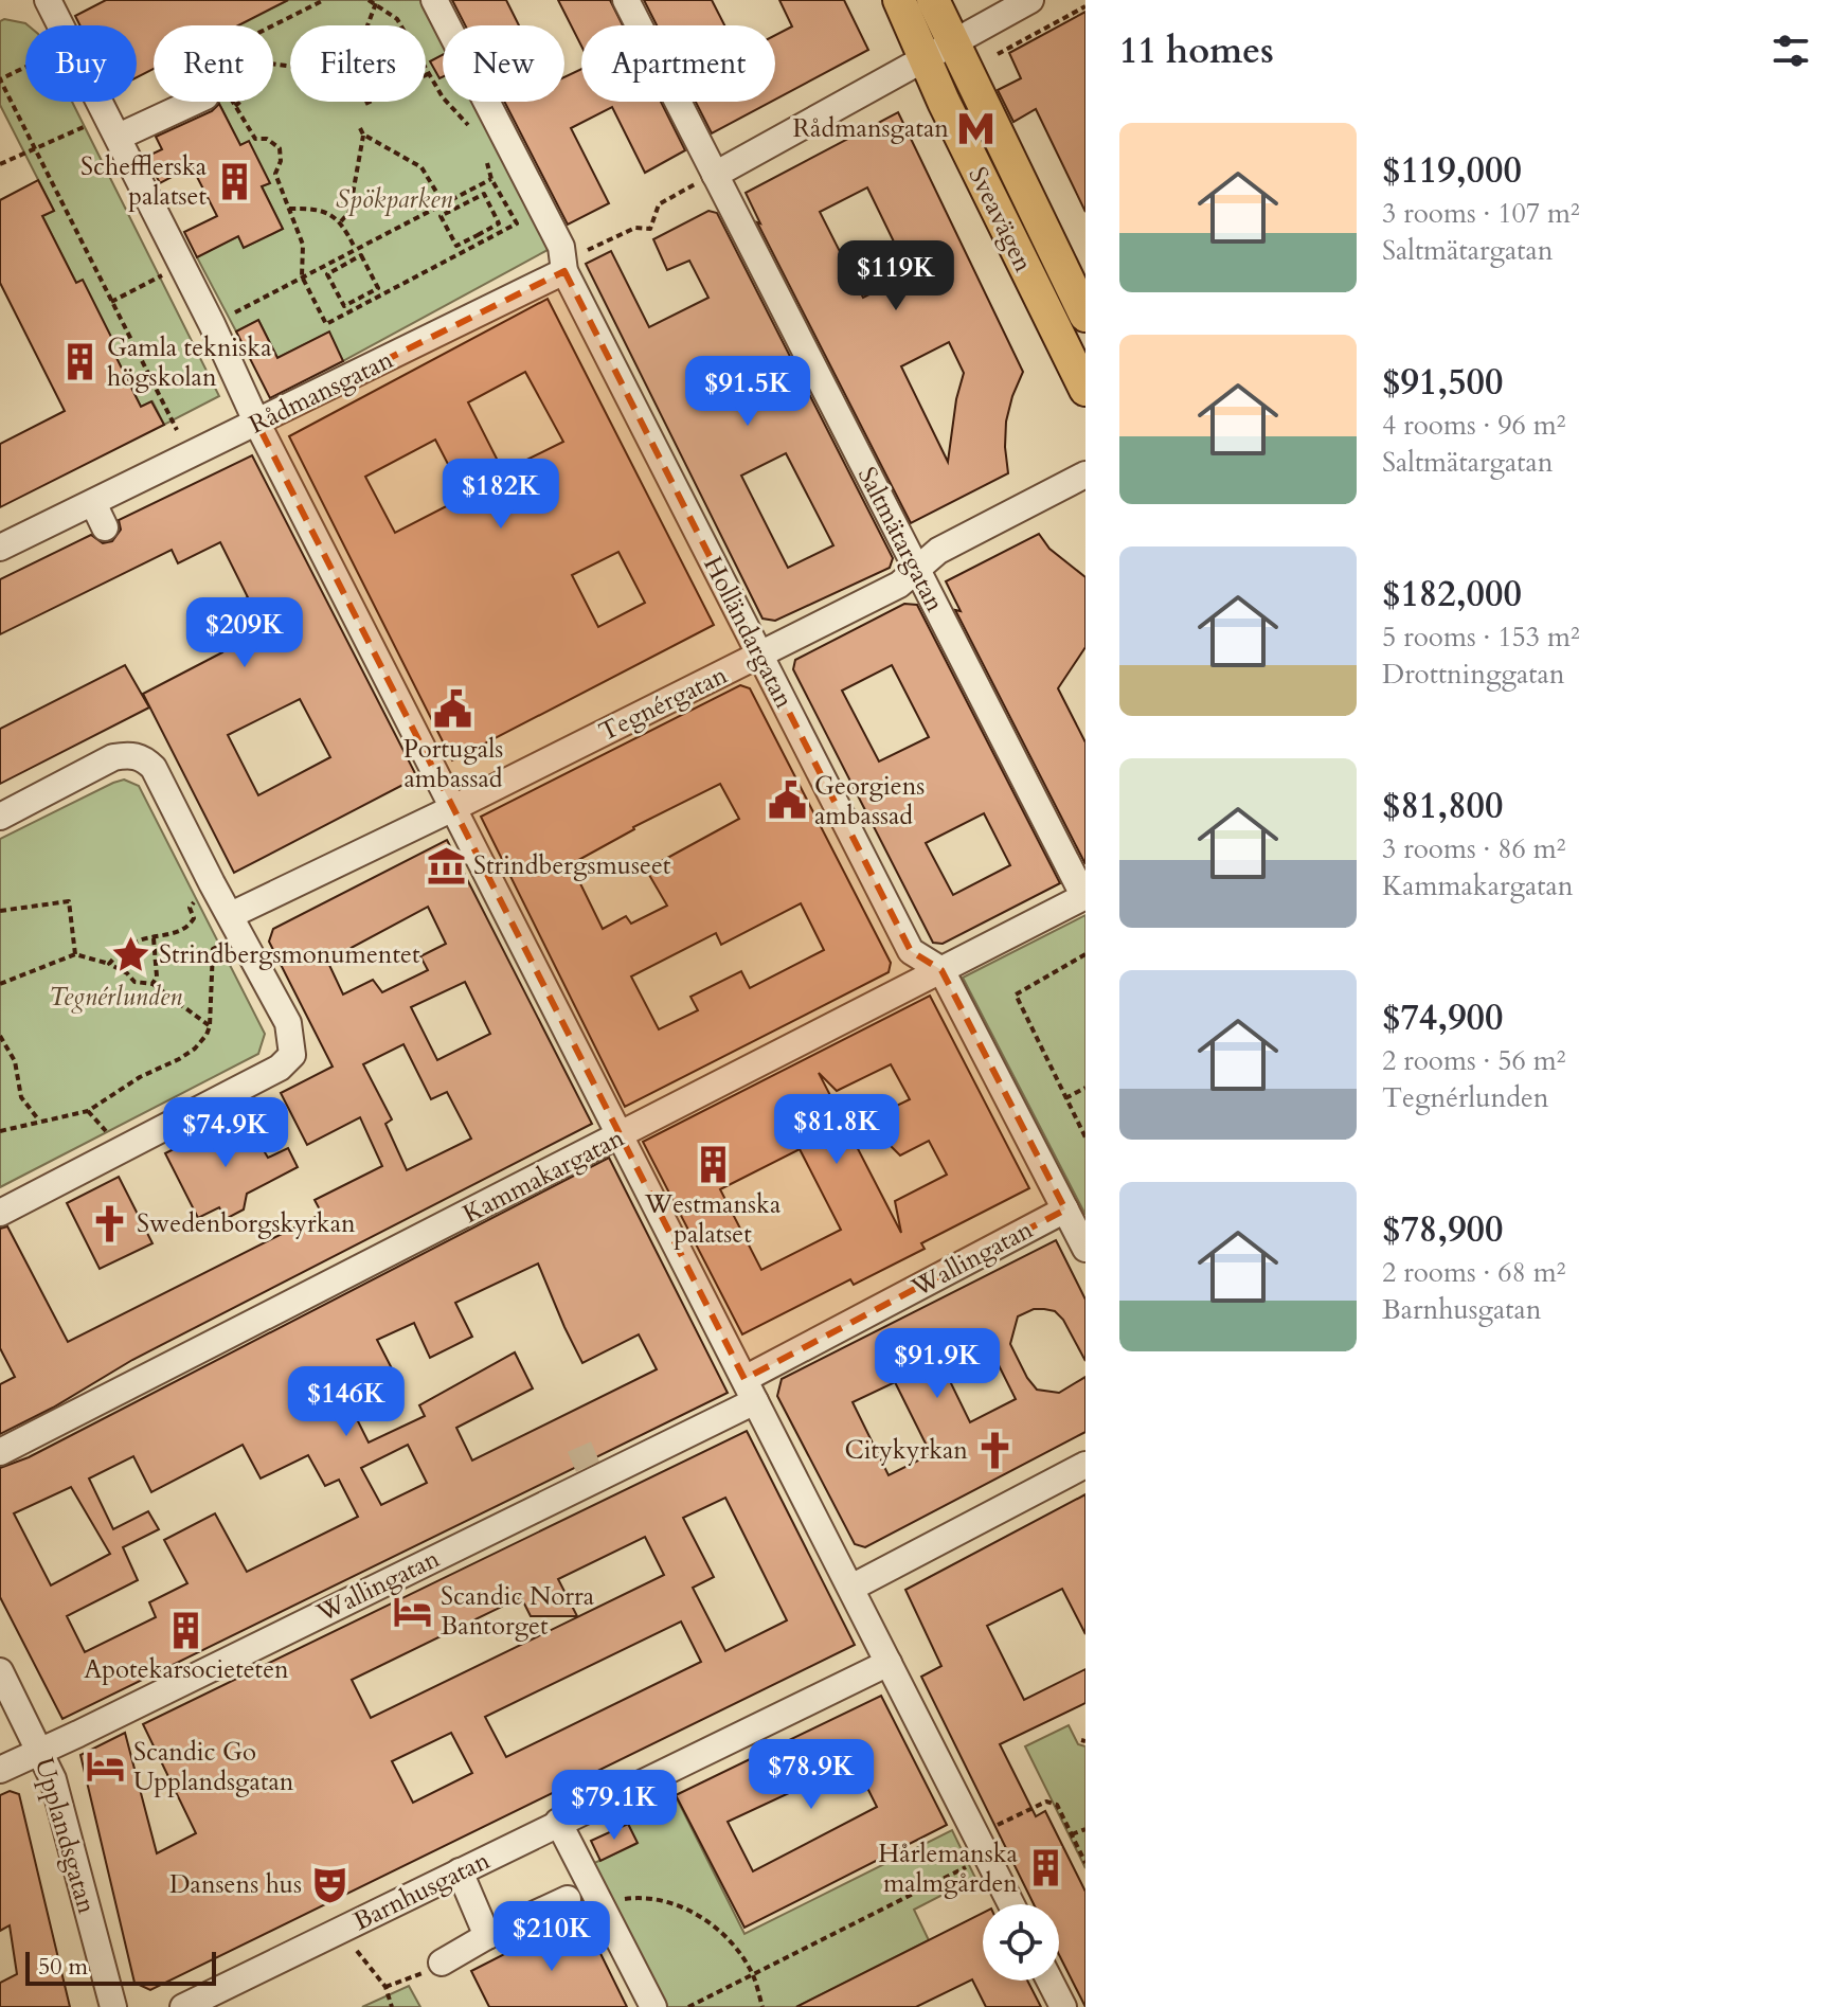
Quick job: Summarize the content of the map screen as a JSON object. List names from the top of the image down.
{
  "streets": {
    "main road": ["Sveavägen"],
    "street": [
      "Rådmansgatan",
      "Saltmätargatan",
      "Holländargatan",
      "Tegnérgatan",
      "Kammakargatan",
      "Wallingatan",
      "Upplandsgatan",
      "Barnhusgatan"
    ]
  },
  "crossings": [
    ["Rådmansgatan", "Holländargatan"],
    ["Saltmätargatan", "Tegnérgatan"],
    ["Saltmätargatan", "Kammakargatan"],
    ["Holländargatan", "Tegnérgatan"],
    ["Holländargatan", "Kammakargatan"],
    ["Holländargatan", "Wallingatan"],
    ["Wallingatan", "Upplandsgatan"]
  ],
  "parks": ["Spökparken", "Tegnérlunden"],
  "places": {
    "metro station": ["Rådmansgatan"],
    "building": [
      "Schefflerska palatset",
      "Gamla tekniska högskolan",
      "Westmanska palatset",
      "Apotekarsocieteten",
      "Hårlemanska malmgården"
    ],
    "public building": ["Portugals ambassad", "Georgiens ambassad"],
    "museum": ["Strindbergsmuseet"],
    "place": ["Strindbergsmonumentet"],
    "church": ["Swedenborgskyrkan", "Citykyrkan"],
    "hotel": ["Scandic Norra Bantorget", "Scandic Go Upplandsgatan"],
    "theatre": ["Dansens hus"]
  },
  "scale_bar": "50 m",
  "page": {
    "heading": "11 homes",
    "chip": [
      "Buy",
      "Rent",
      "Filters",
      "New",
      "Apartment"
    ],
    "list": [
      {
        "name": "$119,000",
        "note": "3 rooms · 107 m² · Saltmätargatan"
      },
      {
        "name": "$91,500",
        "note": "4 rooms · 96 m² · Saltmätargatan"
      },
      {
        "name": "$182,000",
        "note": "5 rooms · 153 m² · Drottninggatan"
      },
      {
        "name": "$81,800",
        "note": "3 rooms · 86 m² · Kammakargatan"
      },
      {
        "name": "$74,900",
        "note": "2 rooms · 56 m² · Tegnérlunden"
      },
      {
        "name": "$78,900",
        "note": "2 rooms · 68 m² · Barnhusgatan"
      }
    ],
    "price": [
      "$119K",
      "$91.5K",
      "$182K",
      "$209K",
      "$81.8K",
      "$74.9K",
      "$91.9K",
      "$146K",
      "$78.9K",
      "$79.1K",
      "$210K"
    ],
    "scale": "50 m"
  }
}
